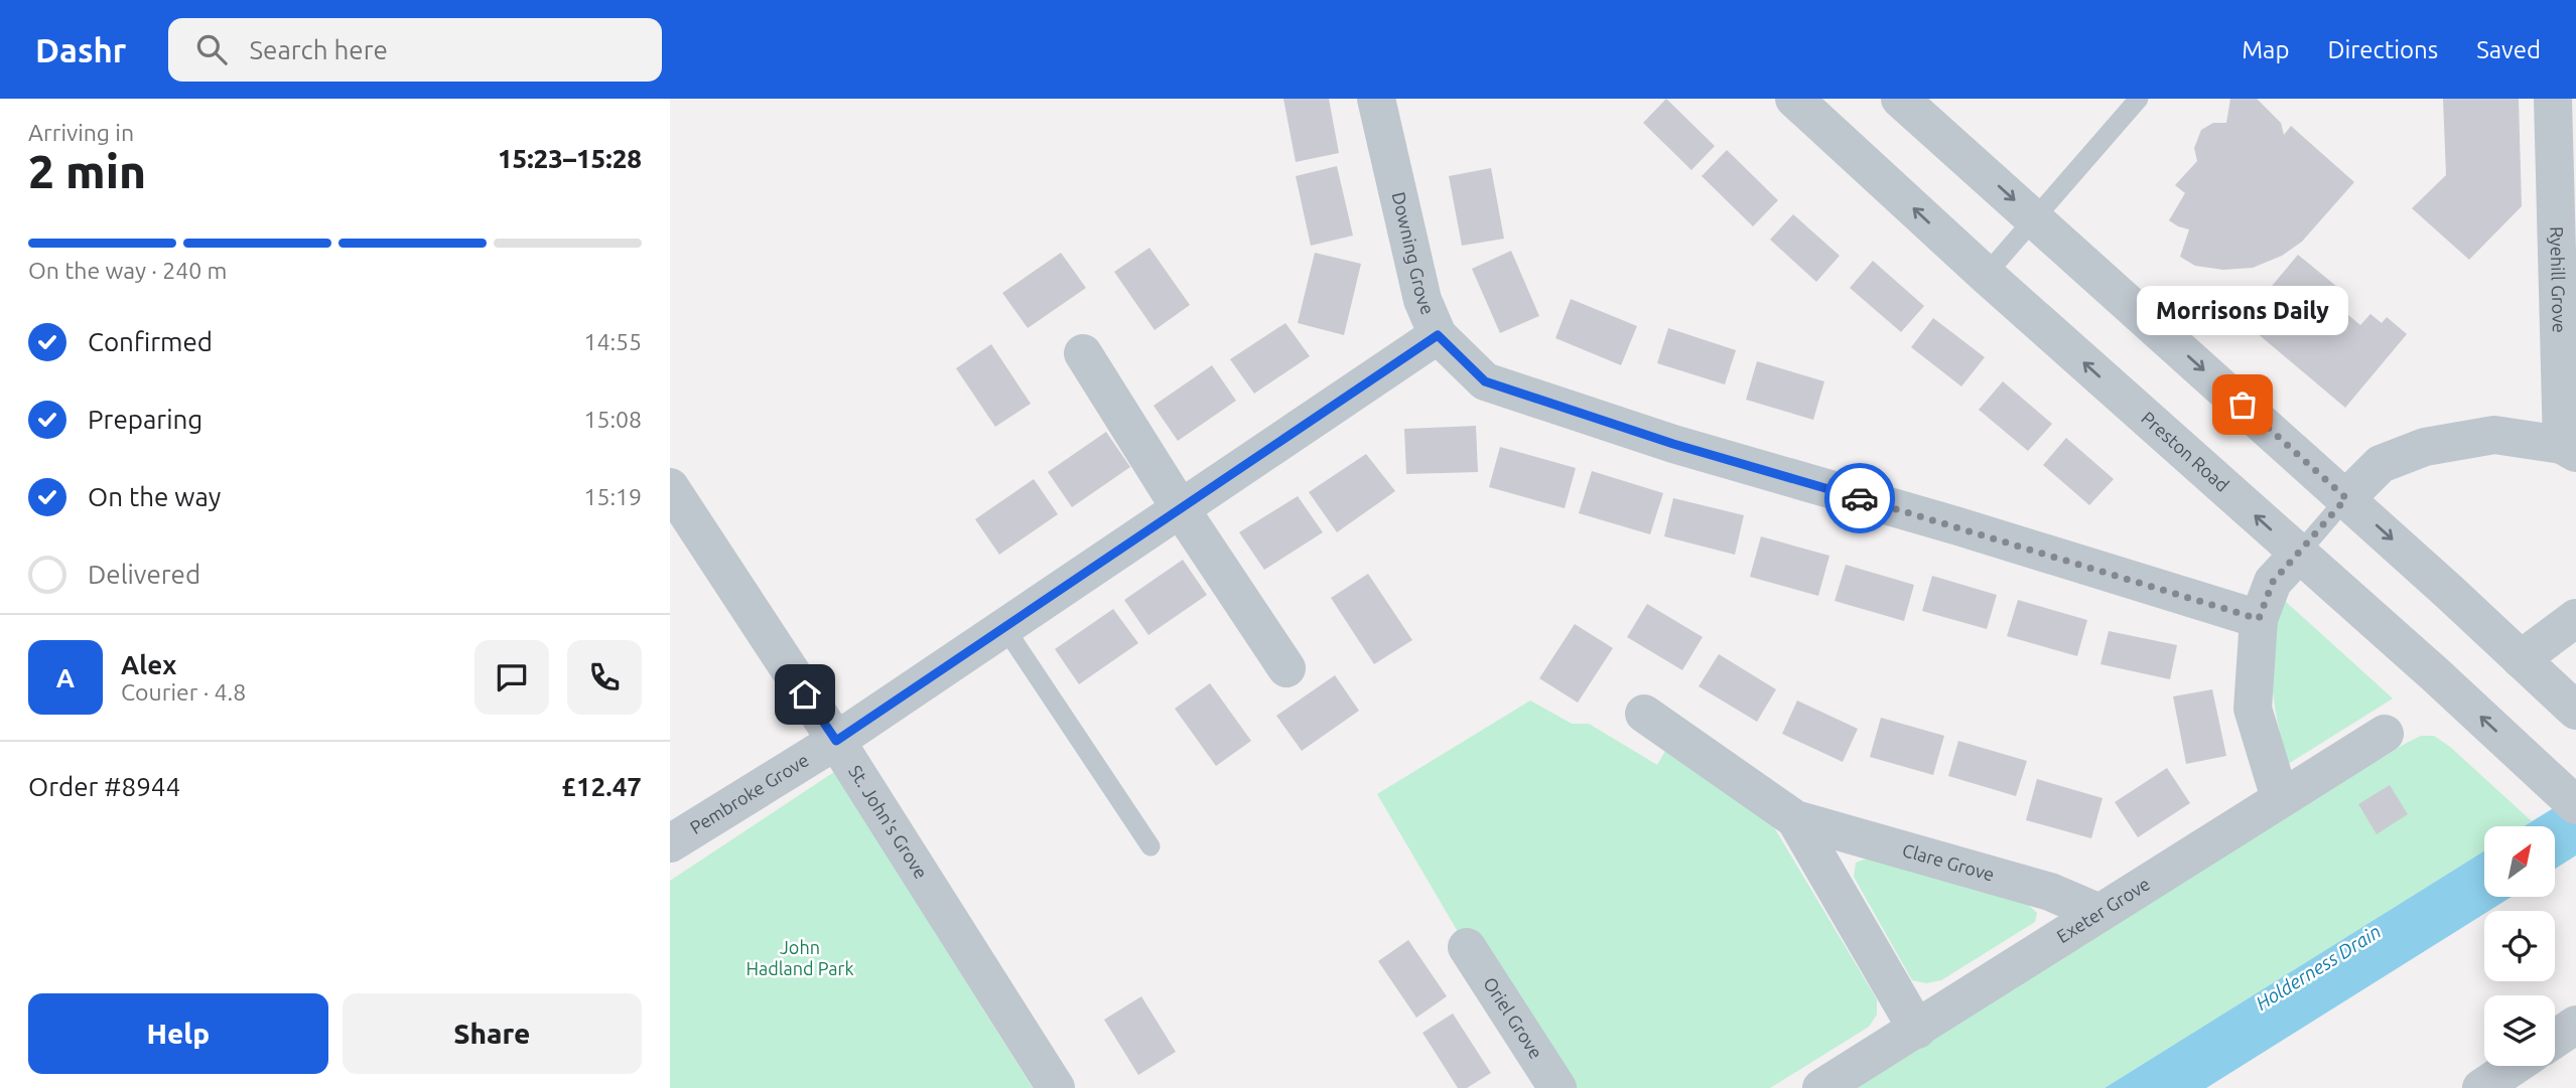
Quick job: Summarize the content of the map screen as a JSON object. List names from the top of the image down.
{
  "streets": {
    "street": [
      "Downing Grove",
      "Ryehill Grove",
      "Preston Road",
      "Pembroke Grove",
      "St. John's Grove",
      "Clare Grove",
      "Exeter Grove",
      "Oriel Grove"
    ]
  },
  "crossings": [
    ["Downing Grove", "Pembroke Grove"],
    ["Pembroke Grove", "St. John's Grove"],
    ["Clare Grove", "Exeter Grove"]
  ],
  "water": ["Holderness Drain"],
  "parks": ["John Hadland Park"],
  "places": ["Morrisons Daily"],
  "north": "top right",
  "page": {
    "header": "Dashr",
    "search": "Search here",
    "nav": ["Map", "Directions", "Saved"],
    "heading": ["2 min", "Arriving in", "15:23–15:28"],
    "panel": [
      "Alex",
      "Courier · 4.8",
      "Order #8944",
      "£12.47"
    ],
    "bar": "On the way · 240 m",
    "bubble": "Morrisons Daily",
    "list": [
      ["Confirmed", "14:55"],
      ["Preparing", "15:08"],
      ["On the way", "15:19"],
      "Delivered"
    ],
    "round": "A",
    "buttons": ["Help", "Share"]
  }
}
